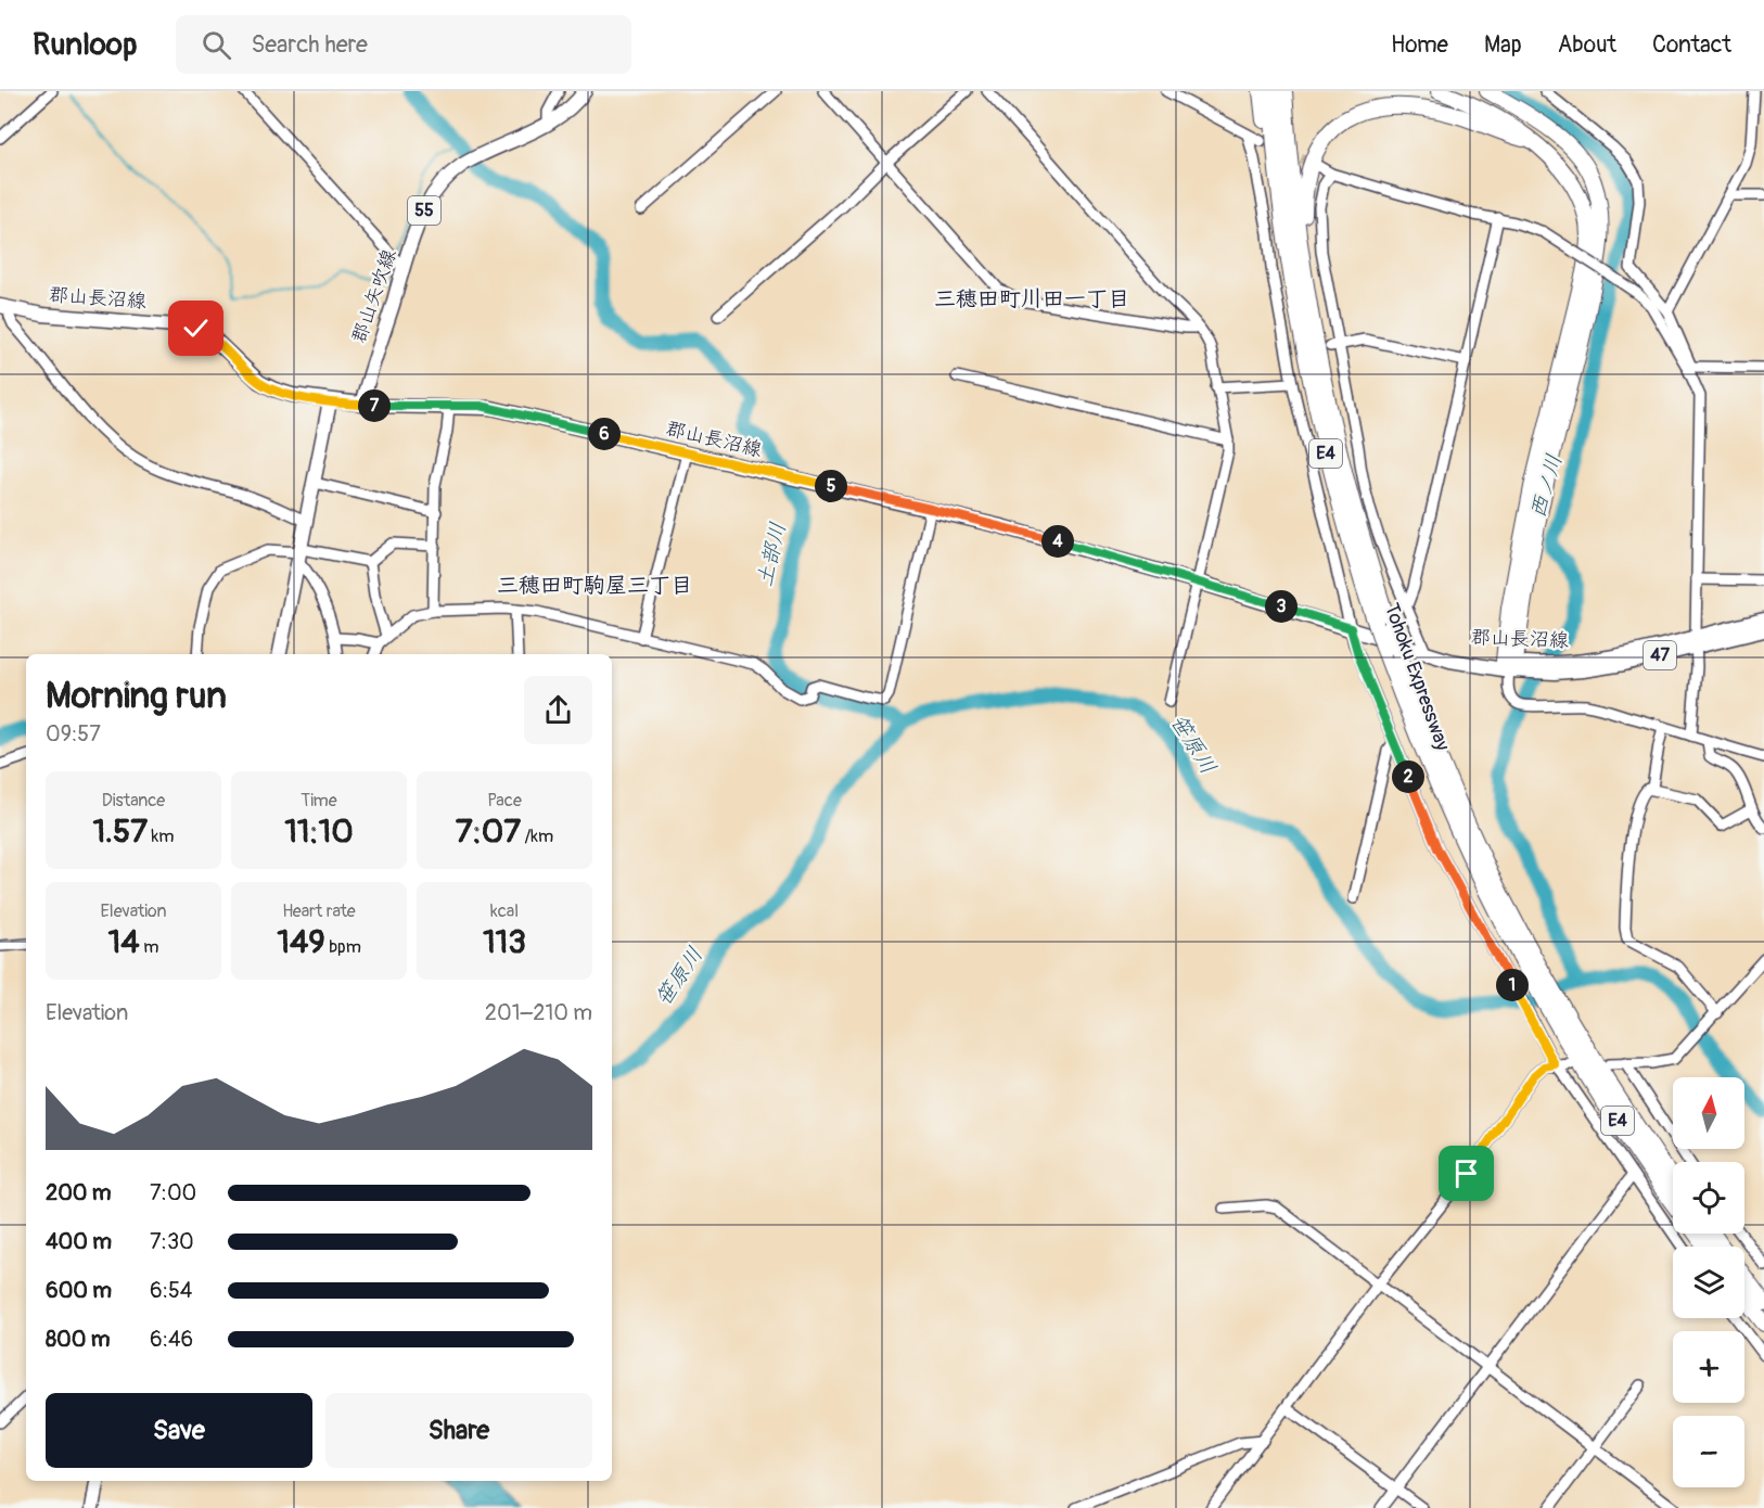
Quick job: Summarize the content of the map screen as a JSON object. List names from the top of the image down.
{
  "streets": {
    "highway": ["E4", "Tohoku Expressway"],
    "main road": [
      "55",
      "郡山矢吹線",
      "郡山長沼線",
      "47"
    ]
  },
  "crossings": [
    ["郡山矢吹線", "郡山長沼線"]
  ],
  "districts": ["三穂田町川田一丁目", "三穂田町駒屋三丁目"],
  "water": ["西ノ川", "土部川", "笹原川"],
  "north": "top",
  "page": {
    "header": "Runloop",
    "search": "Search here",
    "nav": [
      "Home",
      "Map",
      "About",
      "Contact"
    ],
    "pins": [
      "7",
      "6",
      "5",
      "4",
      "3",
      "2",
      "1"
    ],
    "heading": ["Morning run", "09:57"],
    "stats": [
      ["Distance", "1.57 km"],
      ["Time", "11:10"],
      ["Pace", "7:07 /km"],
      ["Elevation", "14 m"],
      ["Heart rate", "149 bpm"],
      ["kcal", "113"]
    ],
    "chart": ["Elevation", "201–210 m"],
    "map_buttons": ["+", "−"],
    "list": [
      {
        "name": "200 m",
        "note": "7:00"
      },
      {
        "name": "400 m",
        "note": "7:30"
      },
      {
        "name": "600 m",
        "note": "6:54"
      },
      {
        "name": "800 m",
        "note": "6:46"
      }
    ],
    "buttons": ["Save", "Share"]
  }
}
